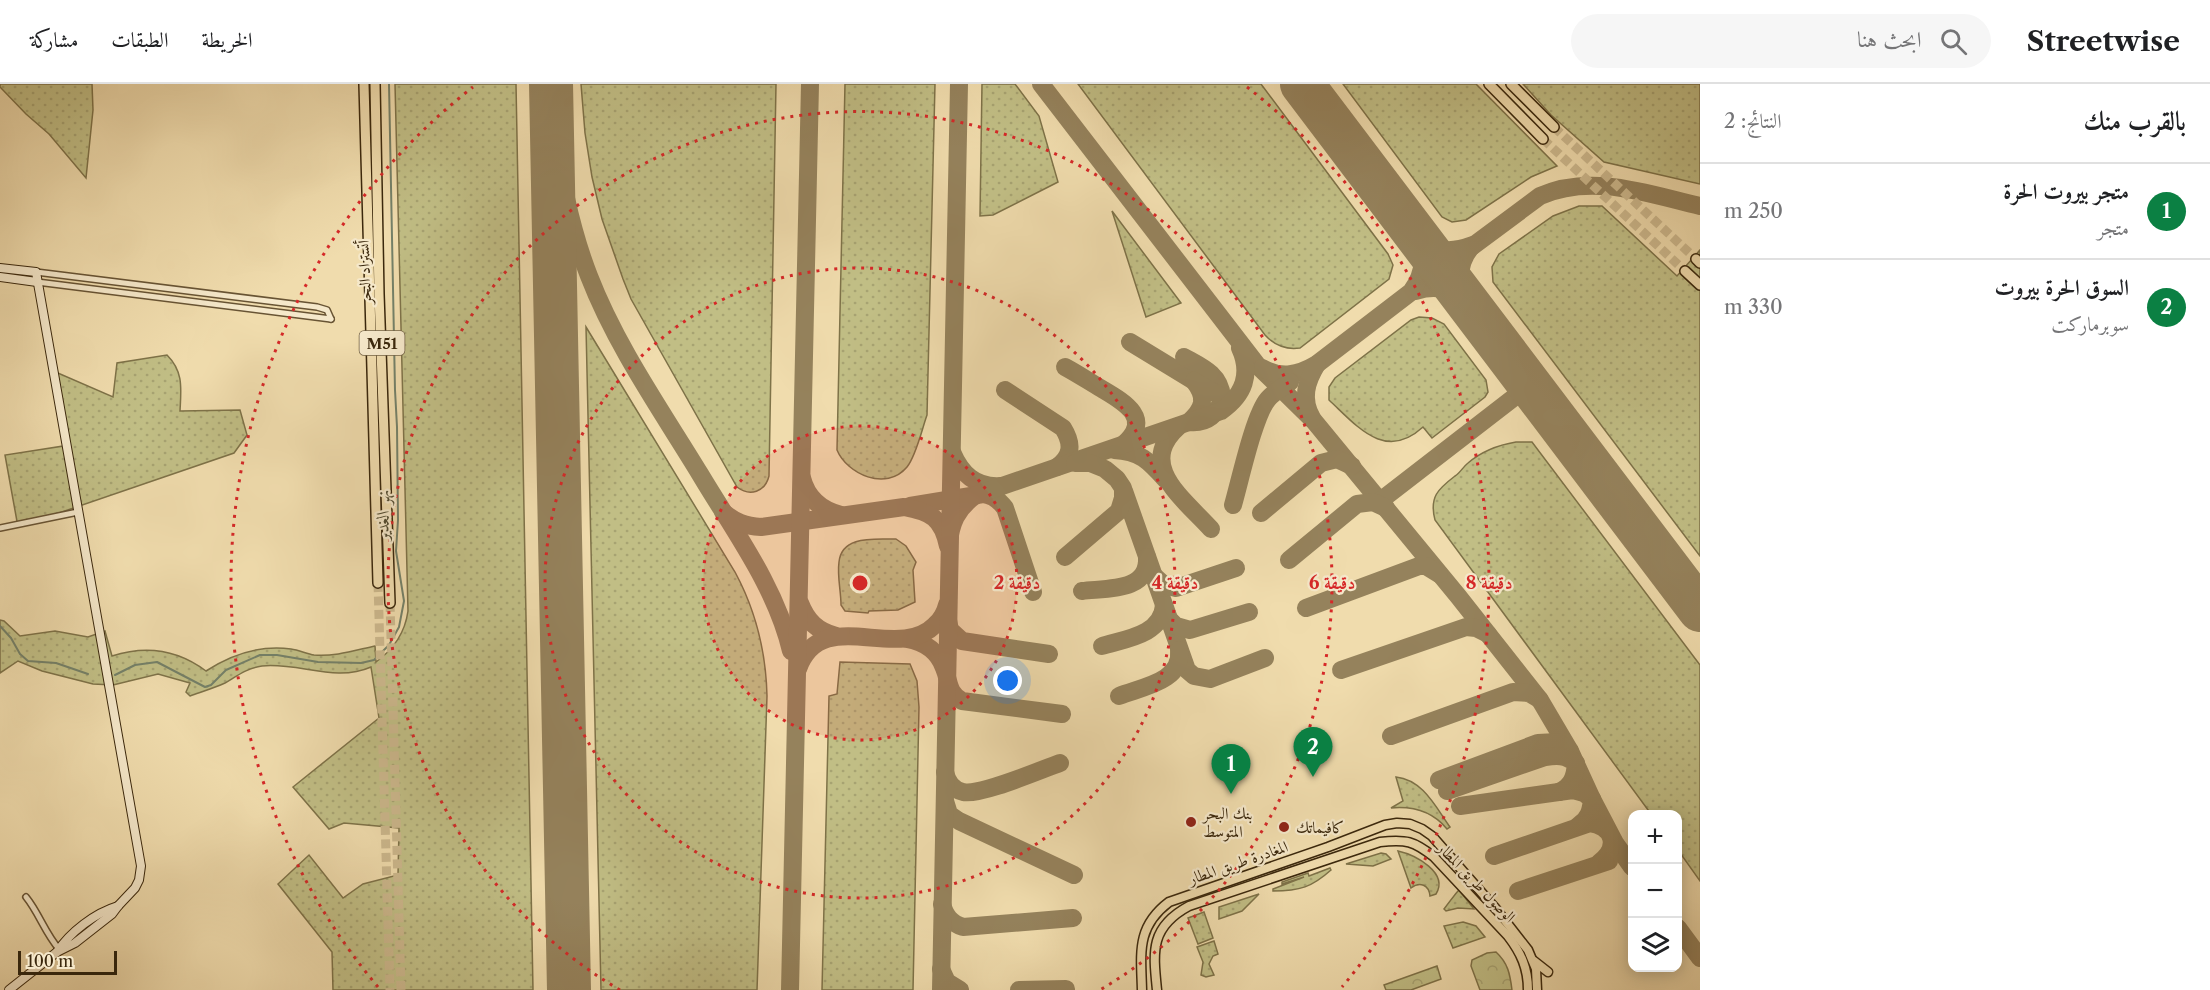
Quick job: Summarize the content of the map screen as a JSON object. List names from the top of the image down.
{
  "streets": {
    "highway": ["أتستراد البحر", "M51"],
    "main road": ["المغادرة طريق المطار", "الوصول طريق المطار"]
  },
  "water": ["نهر الغدير"],
  "places": ["بنك البحر المتوسط", "كافيماتك"],
  "scale_bar": "100 m",
  "page": {
    "header": "Streetwise",
    "search": "ابحث هنا",
    "nav": ["الخريطة", "الطبقات", "مشاركة"],
    "heading": ["بالقرب منك", "النتائج: 2"],
    "list": [
      {
        "mark": "1",
        "name": "متجر بيروت الحرة",
        "note": "متجر",
        "value": "250 m"
      },
      {
        "mark": "2",
        "name": "السوق الحرة بيروت",
        "note": "سوبرماركت",
        "value": "330 m"
      }
    ],
    "pins": ["2", "1"],
    "map_buttons": ["+", "−"],
    "scale": "100 m"
  },
  "rings": [
    "2 دقيقة",
    "4 دقيقة",
    "6 دقيقة",
    "8 دقيقة"
  ]
}
